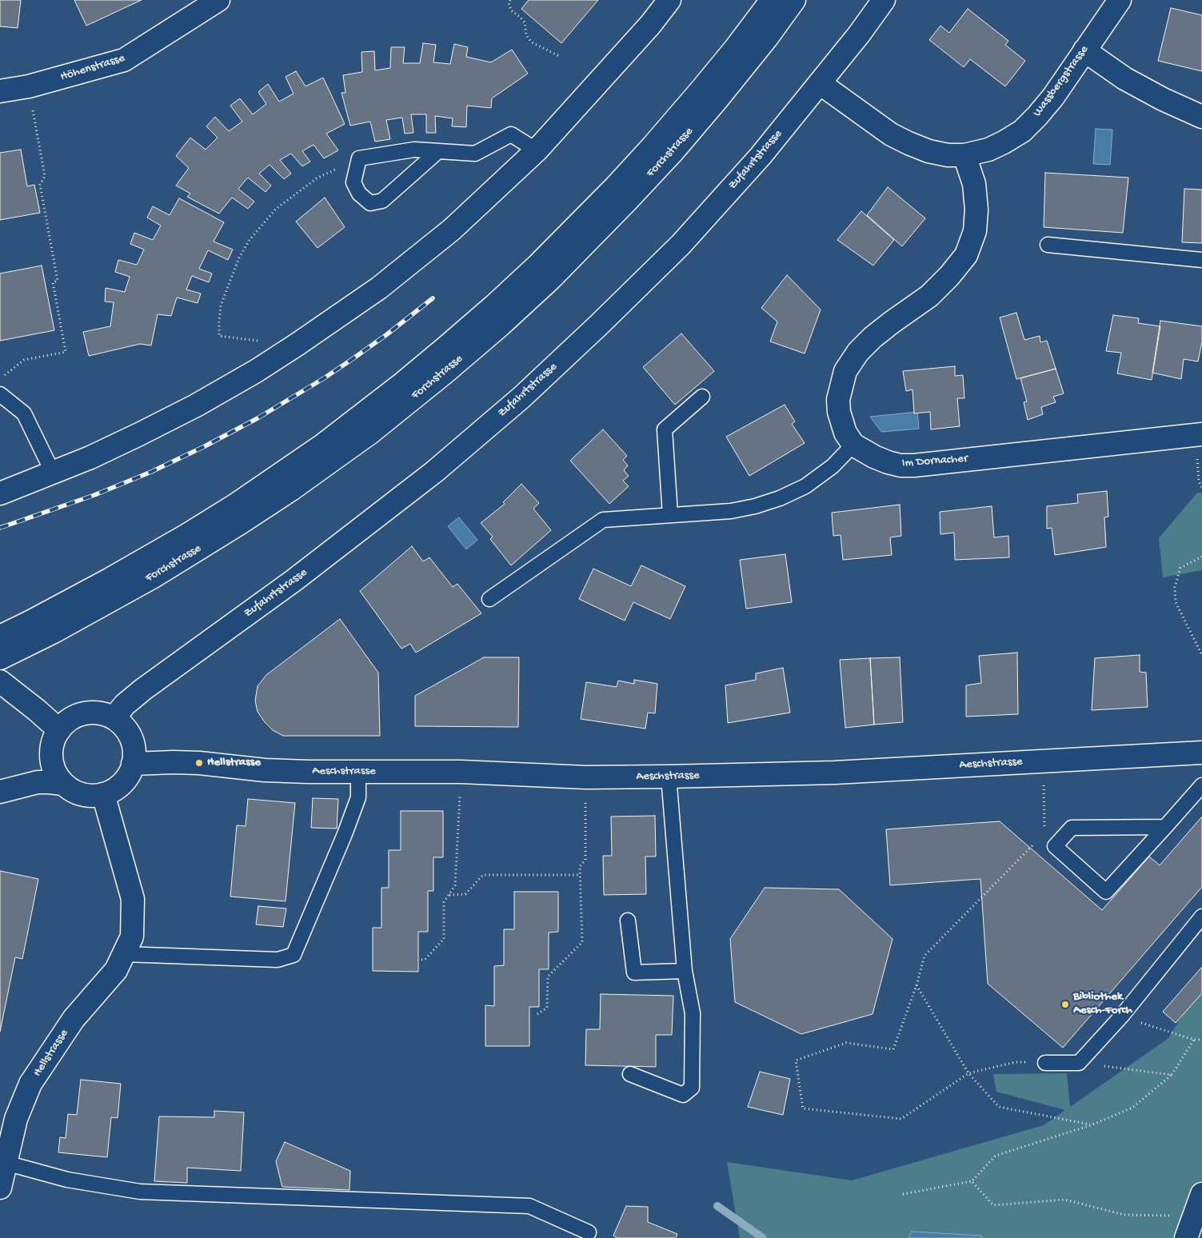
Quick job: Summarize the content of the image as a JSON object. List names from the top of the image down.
{
  "streets": {
    "main road": [
      "Höhenstrasse",
      "Wassbergstrasse",
      "Forchstrasse",
      "Zufahrtstrasse",
      "Im Dornacher",
      "Aeschstrasse",
      "Hellstrasse"
    ]
  },
  "crossings": [
    ["Wassbergstrasse", "Zufahrtstrasse"],
    ["Zufahrtstrasse", "Aeschstrasse"],
    ["Zufahrtstrasse", "Hellstrasse"],
    ["Aeschstrasse", "Hellstrasse"]
  ],
  "places": ["Hellstrasse", "Bibliothek Aesch-Forch"]
}
